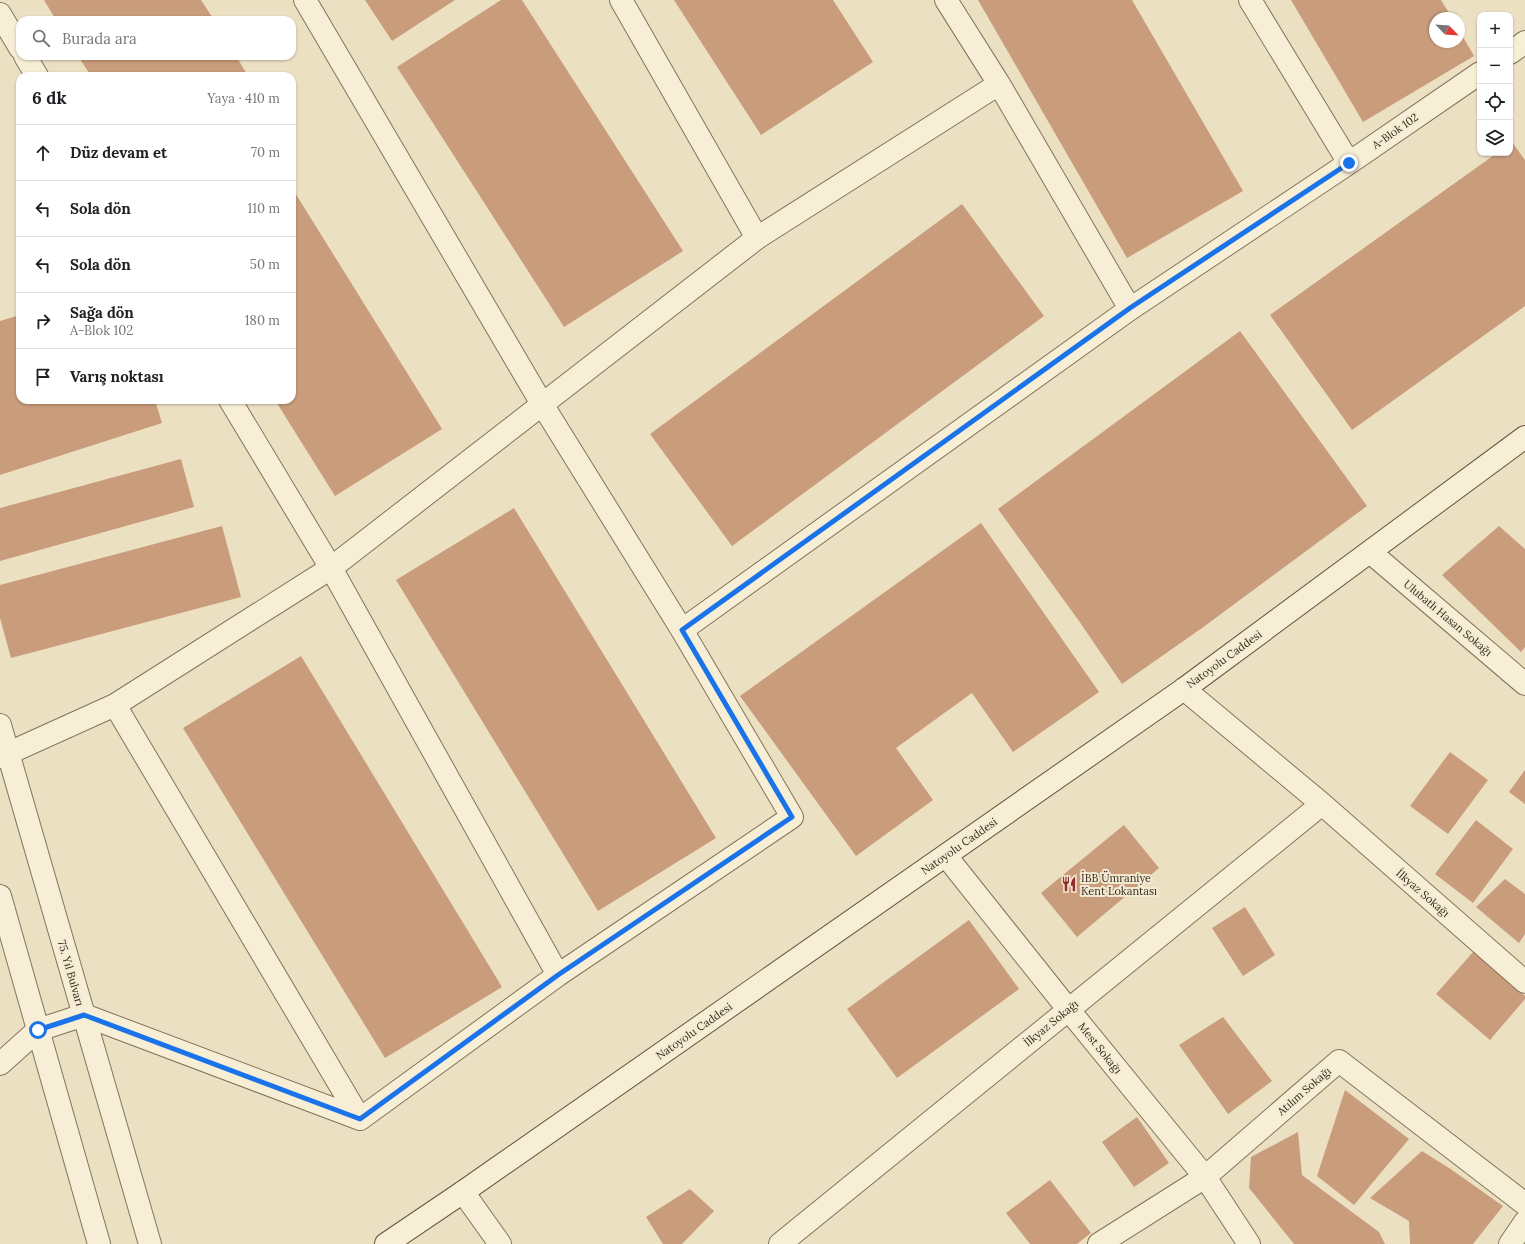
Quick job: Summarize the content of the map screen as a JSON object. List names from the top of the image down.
{
  "streets": {
    "street": [
      "A-Blok 102",
      "Ulubatlı Hasan Sokağı",
      "Natoyolu Caddesi",
      "İlkyaz Sokağı",
      "75. Yıl Bulvarı",
      "Mest Sokağı",
      "Atılım Sokağı"
    ]
  },
  "crossings": [
    ["Ulubatlı Hasan Sokağı", "Natoyolu Caddesi"],
    ["Natoyolu Caddesi", "İlkyaz Sokağı"],
    ["Natoyolu Caddesi", "Mest Sokağı"],
    ["İlkyaz Sokağı", "Mest Sokağı"],
    ["Mest Sokağı", "Atılım Sokağı"]
  ],
  "places": {
    "restaurant": ["İBB Ümraniye Kent Lokantası"]
  },
  "north": "bottom right",
  "page": {
    "map_buttons": ["+", "−"],
    "search": "Burada ara",
    "heading": ["6 dk", "Yaya · 410 m"],
    "list": [
      ["Düz devam et", "70 m"],
      ["Sola dön", "110 m"],
      ["Sola dön", "50 m"],
      ["Sağa dön", "A-Blok 102", "180 m"],
      "Varış noktası"
    ]
  }
}
